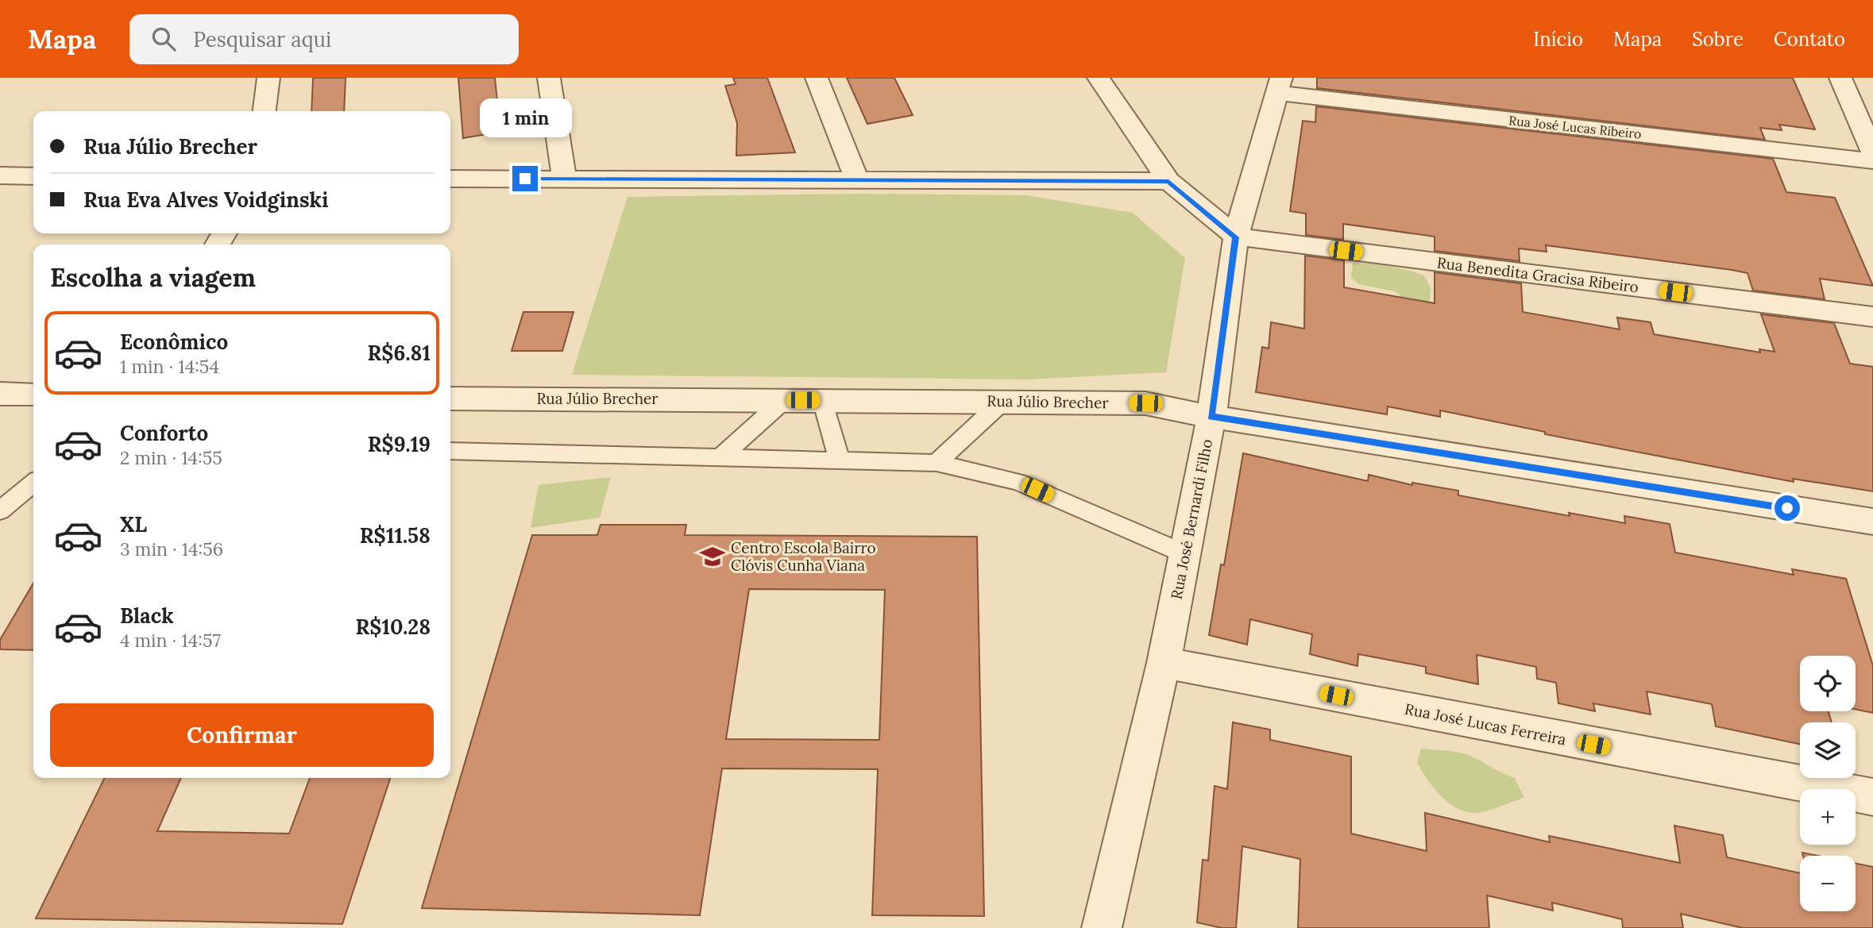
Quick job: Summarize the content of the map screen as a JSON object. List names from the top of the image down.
{
  "streets": {
    "street": [
      "Rua José Lucas Ribeiro",
      "Rua Benedita Gracisa Ribeiro",
      "Rua Júlio Brecher",
      "Rua José Bernardi Filho",
      "Rua José Lucas Ferreira"
    ]
  },
  "crossings": [
    ["Rua José Lucas Ribeiro", "Rua José Bernardi Filho"],
    ["Rua Benedita Gracisa Ribeiro", "Rua José Bernardi Filho"],
    ["Rua Júlio Brecher", "Rua José Bernardi Filho"],
    ["Rua José Bernardi Filho", "Rua José Lucas Ferreira"]
  ],
  "places": {
    "school or university": ["Centro Escola Bairro Clóvis Cunha Viana"]
  },
  "page": {
    "header": "Mapa",
    "search": "Pesquisar aqui",
    "nav": [
      "Início",
      "Mapa",
      "Sobre",
      "Contato"
    ],
    "bubble": "1 min",
    "banner": ["Rua Júlio Brecher", "Rua Eva Alves Voidginski"],
    "heading": "Escolha a viagem",
    "list": [
      {
        "name": "Econômico",
        "note": "1 min · 14:54",
        "value": "R$6.81"
      },
      {
        "name": "Conforto",
        "note": "2 min · 14:55",
        "value": "R$9.19"
      },
      {
        "name": "XL",
        "note": "3 min · 14:56",
        "value": "R$11.58"
      },
      {
        "name": "Black",
        "note": "4 min · 14:57",
        "value": "R$10.28"
      }
    ],
    "map_buttons": ["+", "−"],
    "buttons": "Confirmar"
  }
}
